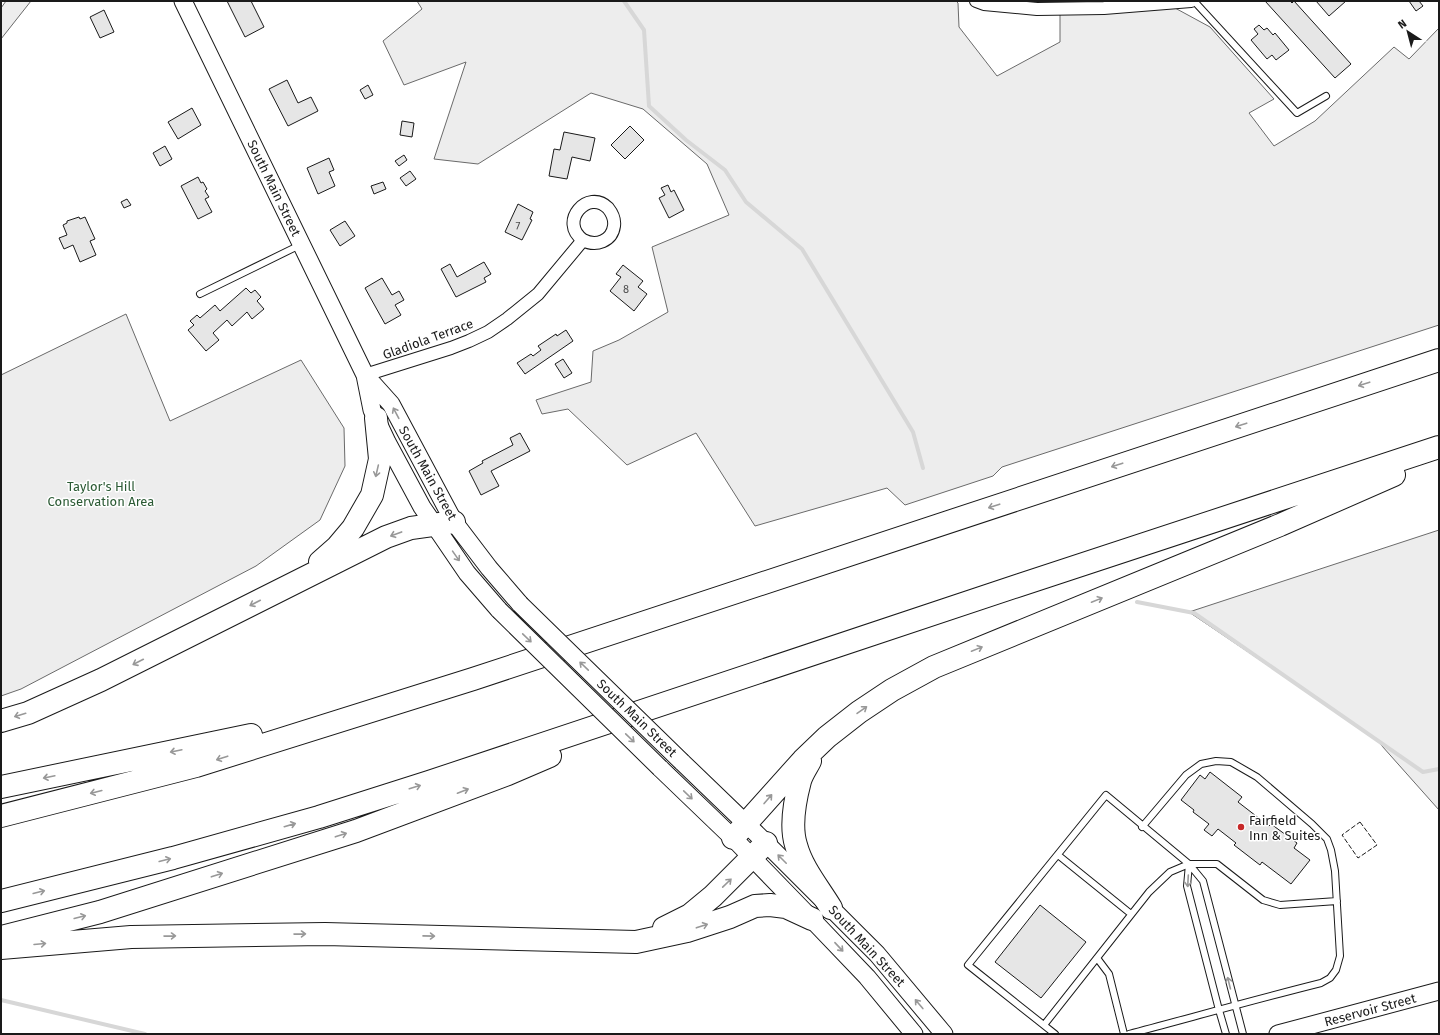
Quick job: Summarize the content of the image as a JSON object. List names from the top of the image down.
{
  "streets": {
    "main road": ["South Main Street", "Reservoir Street"],
    "street": ["Gladiola Terrace"]
  },
  "crossings": [
    ["South Main Street", "Gladiola Terrace"]
  ],
  "parks": ["Taylor's Hill Conservation Area"],
  "places": ["Fairfield Inn & Suites"],
  "house_numbers": ["7", "8"],
  "north": "top left"
}
